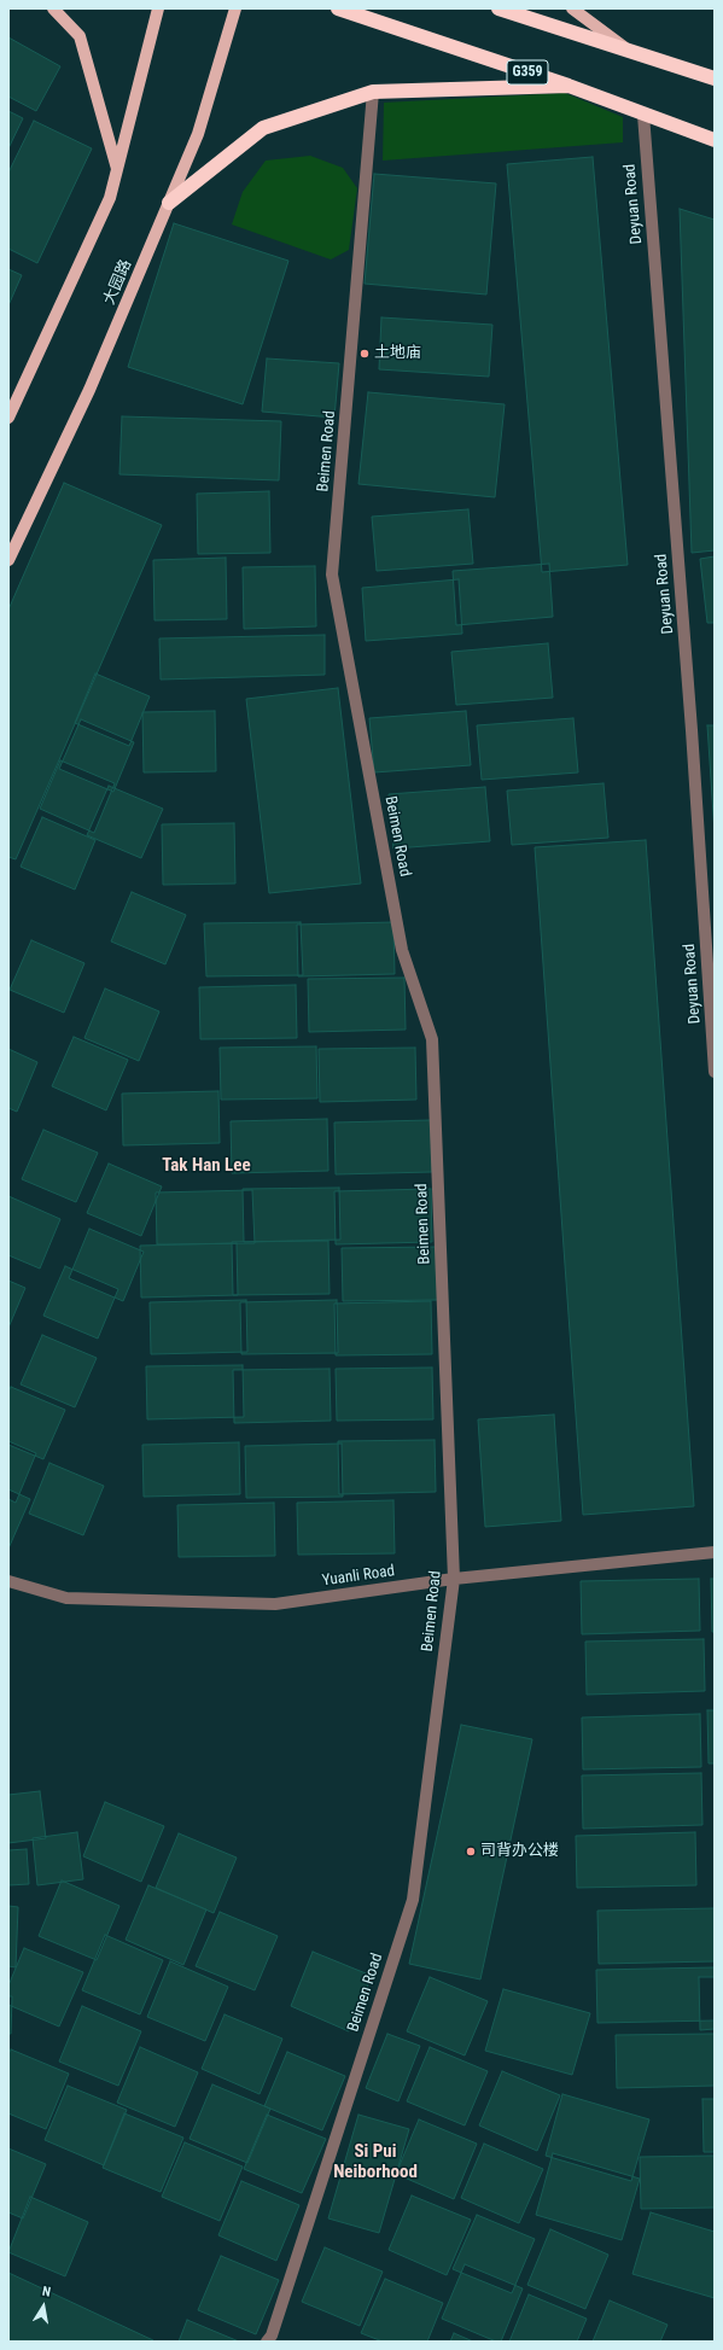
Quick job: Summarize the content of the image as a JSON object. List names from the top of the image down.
{
  "streets": {
    "highway": ["G359"],
    "main road": ["大园路"],
    "street": ["Deyuan Road", "Beimen Road", "Yuanli Road"]
  },
  "crossings": [
    ["G359", "Deyuan Road"],
    ["Beimen Road", "Yuanli Road"]
  ],
  "districts": ["Tak Han Lee", "Si Pui Neiborhood"],
  "places": ["土地庙", "司背办公楼"],
  "north": "top"
}
